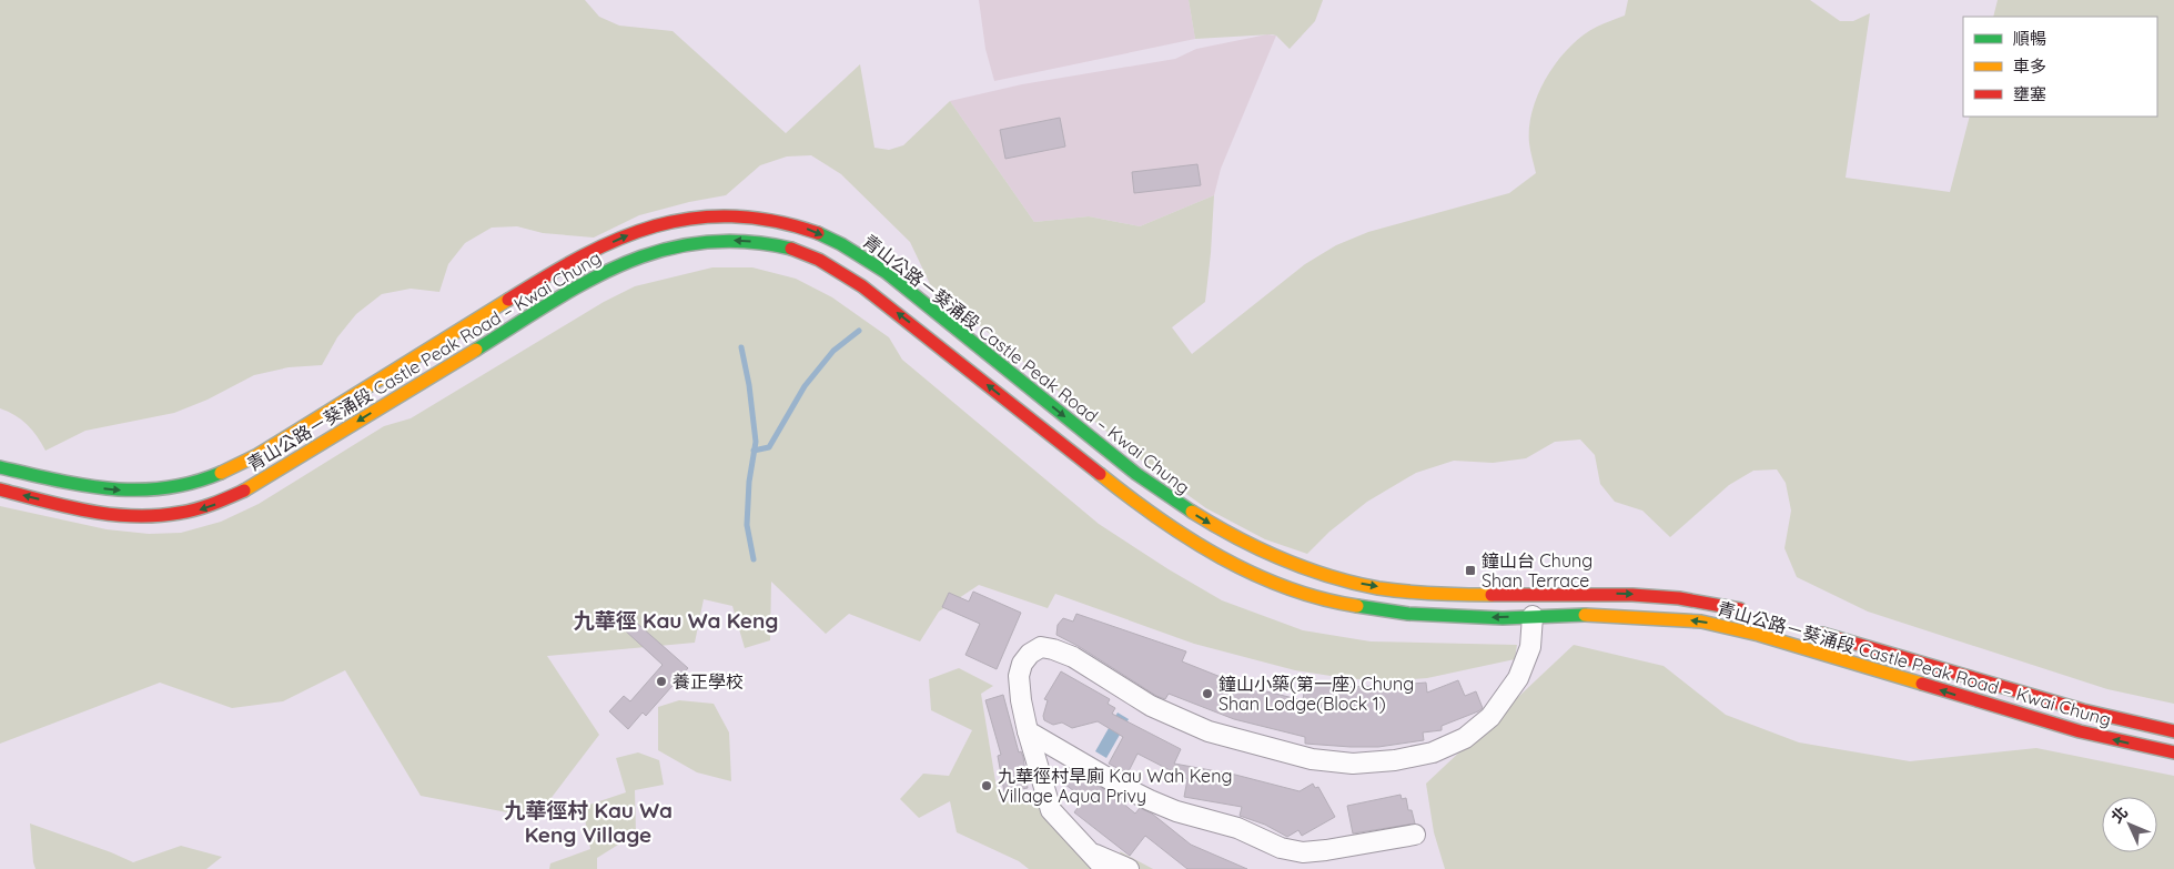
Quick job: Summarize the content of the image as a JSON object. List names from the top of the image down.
{
  "streets": {
    "main road": ["青山公路－葵涌段 Castle Peak Road – Kwai Chung"]
  },
  "districts": ["九華徑 Kau Wa Keng", "九華徑村 Kau Wa Keng Village"],
  "places": {
    "transit": ["鐘山台 Chung Shan Terrace"],
    "other": ["養正學校", "鐘山小築(第一座) Chung Shan Lodge(Block 1)", "九華徑村旱廁 Kau Wah Keng Village Aqua Privy"]
  },
  "legend": ["順暢", "車多", "壅塞"],
  "north": "top left"
}
